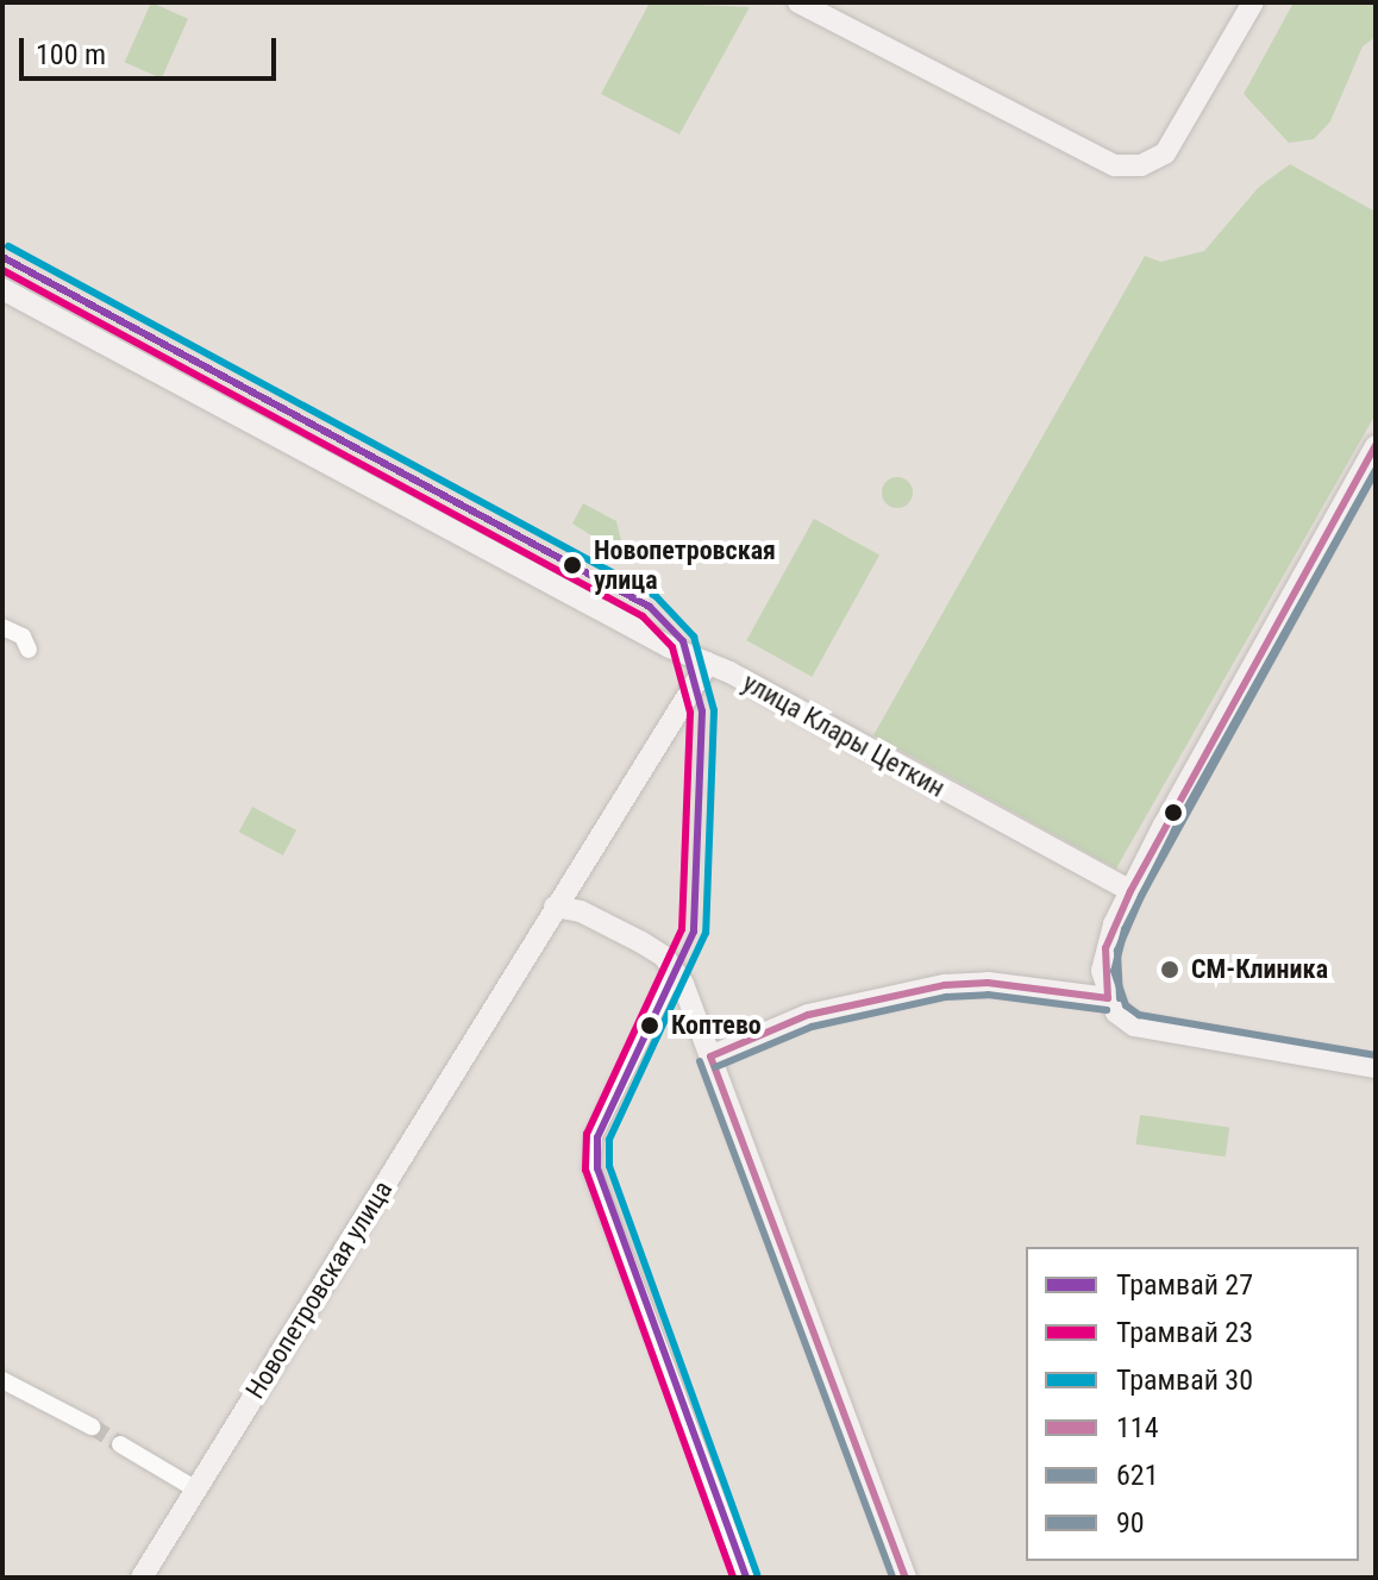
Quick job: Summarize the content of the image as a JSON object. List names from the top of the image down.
{
  "streets": {
    "street": ["улица Клары Цеткин", "Новопетровская улица"]
  },
  "crossings": [
    ["улица Клары Цеткин", "Новопетровская улица"]
  ],
  "places": ["Новопетровская улица", "СМ-Клиника", "Коптево"],
  "lines": [
    "tram line 30",
    "tram line 27",
    "tram line 23",
    "transit line 114",
    "transit line 90",
    "transit line 621"
  ],
  "legend": [
    "Трамвай 27",
    "Трамвай 23",
    "Трамвай 30",
    "114",
    "621",
    "90"
  ],
  "scale_bar": "100 m"
}
